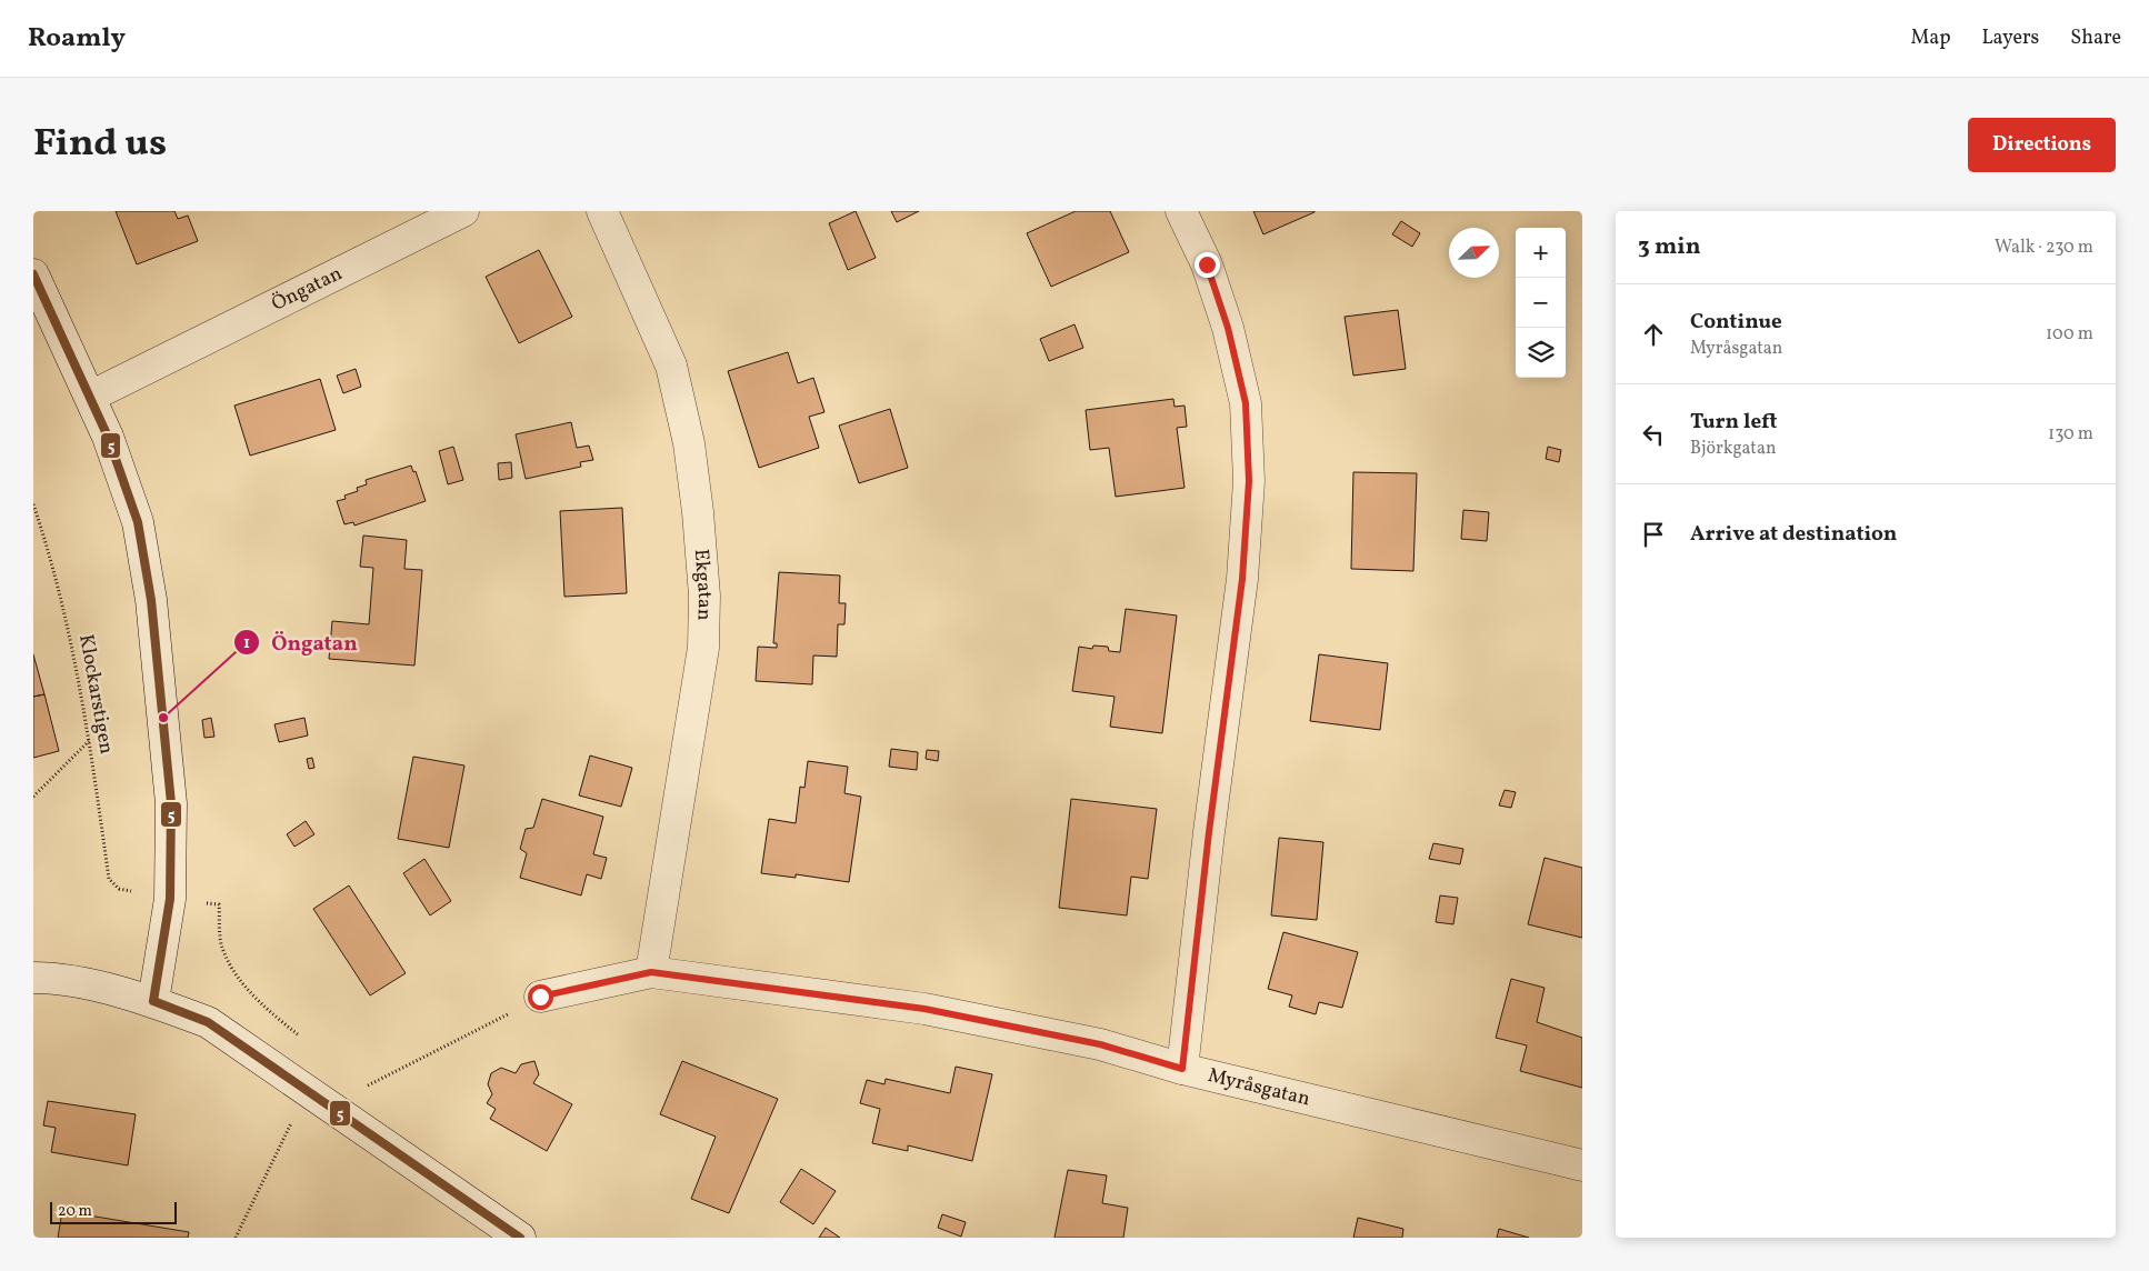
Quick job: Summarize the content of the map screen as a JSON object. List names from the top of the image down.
{
  "streets": {
    "street": ["Öngatan", "Ekgatan", "Myråsgatan"],
    "path": ["Klockarstigen"]
  },
  "crossings": [
    ["Ekgatan", "Myråsgatan"]
  ],
  "places": ["Öngatan"],
  "lines": ["transit line 5"],
  "scale_bar": "20 m",
  "north": "top right",
  "page": {
    "header": "Roamly",
    "nav": ["Map", "Layers", "Share"],
    "title": "Find us",
    "buttons": "Directions",
    "heading": ["3 min", "Walk · 230 m"],
    "map_buttons": ["+", "−"],
    "list": [
      ["Continue", "Myråsgatan", "100 m"],
      ["Turn left", "Björkgatan", "130 m"],
      "Arrive at destination"
    ],
    "scale": "20 m"
  }
}
